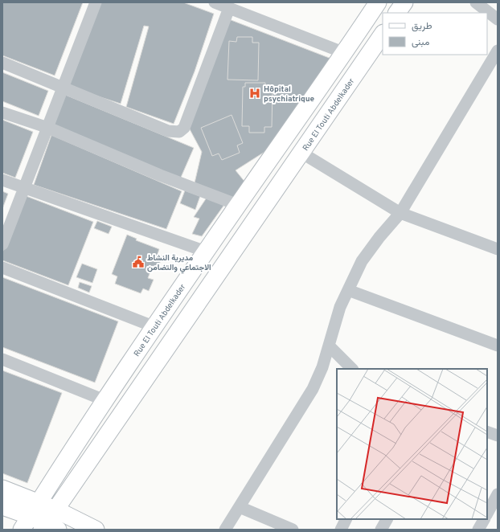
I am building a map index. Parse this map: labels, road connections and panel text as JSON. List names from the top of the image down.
{
  "streets": {
    "street": ["Rue El Touti Abdelkader"]
  },
  "places": {
    "hospital": ["Hôpital psychiatrique"],
    "public building": ["مديرية النشاط الاجتماعي والتضامن"]
  },
  "legend": ["طريق", "مبنى"]
}
